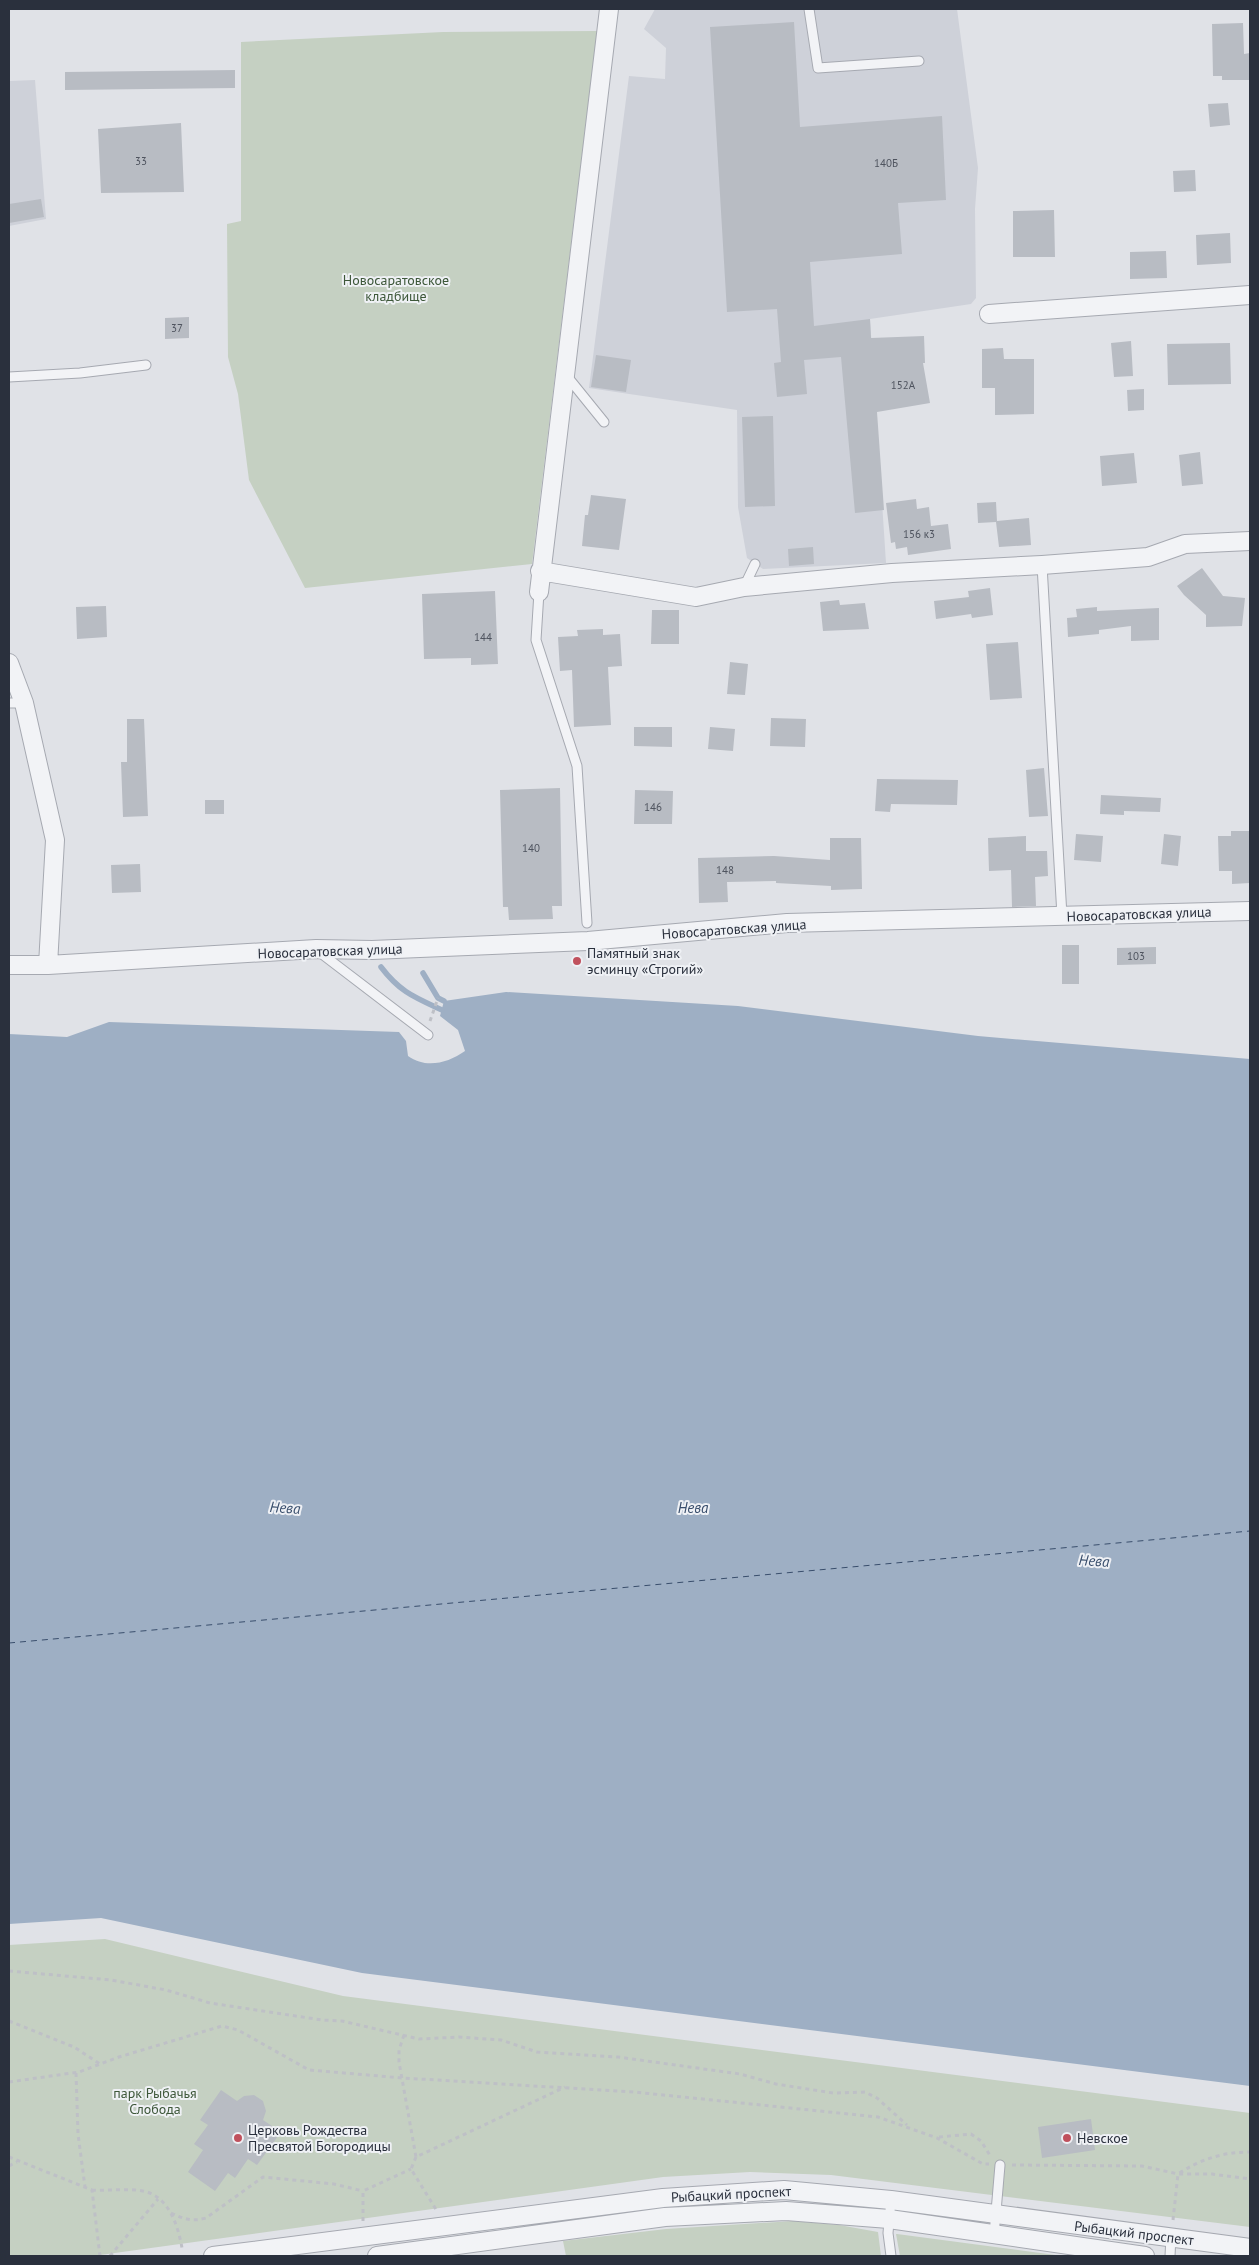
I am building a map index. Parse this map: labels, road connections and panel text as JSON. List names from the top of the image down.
{
  "streets": {
    "street": ["Новосаратовская улица", "Рыбацкий проспект"]
  },
  "water": ["Нева"],
  "parks": ["Новосаратовское кладбище", "парк Рыбачья Слобода"],
  "places": ["Памятный знак эсминцу «Строгий»", "Церковь Рождества Пресвятой Богородицы", "Невское"],
  "house_numbers": [
    "33",
    "140Б",
    "37",
    "152А",
    "156 к3",
    "144",
    "146",
    "140",
    "148",
    "103"
  ]
}
